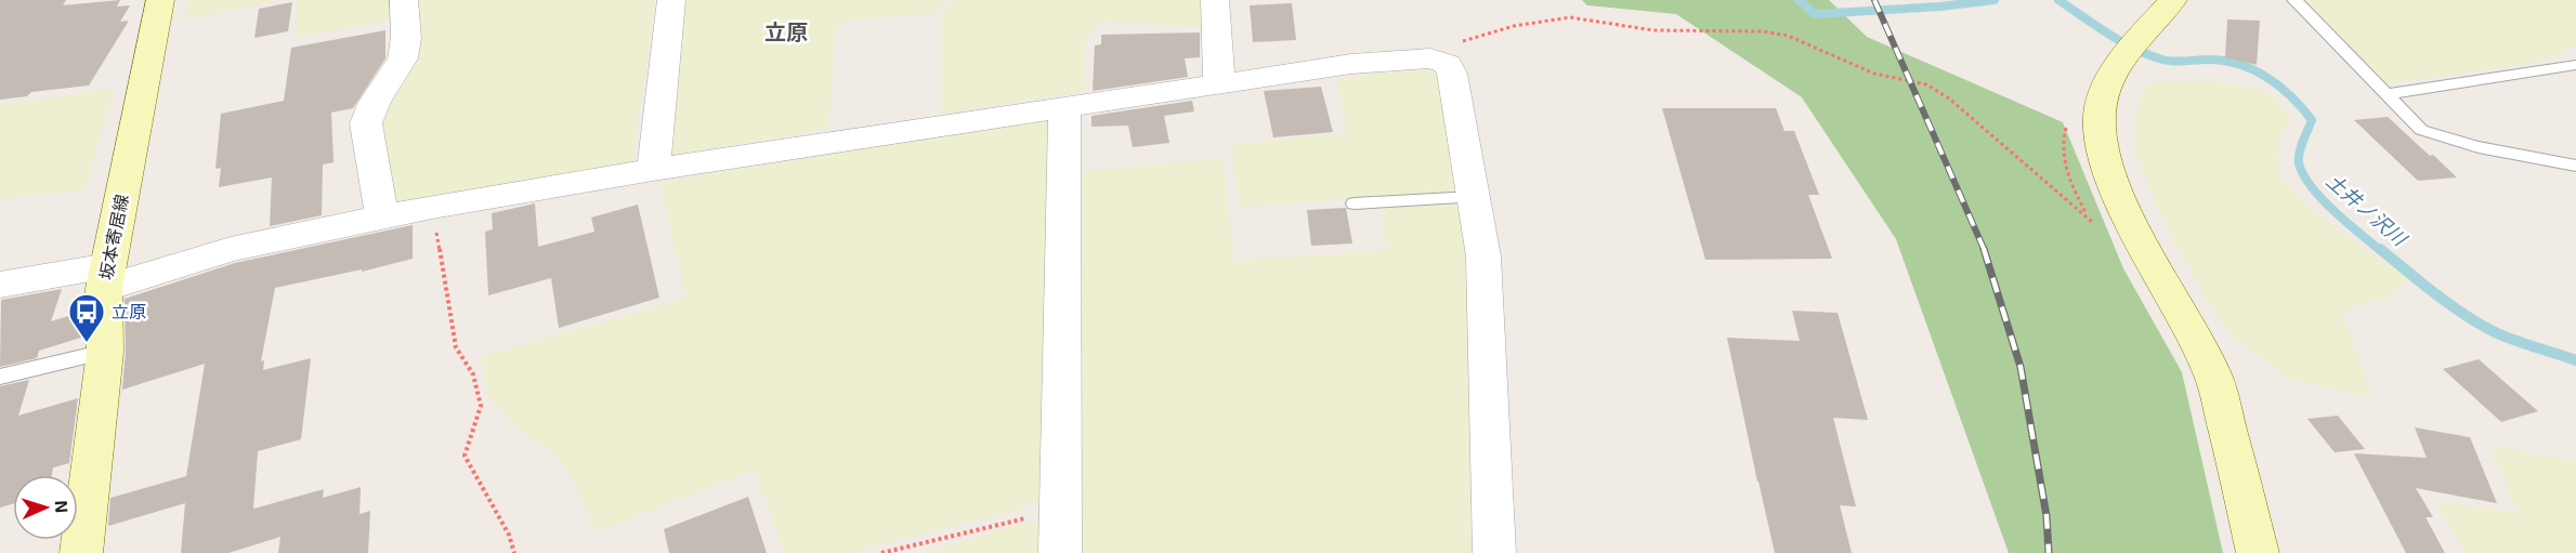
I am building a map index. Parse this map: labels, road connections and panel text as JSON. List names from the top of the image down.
{
  "streets": {
    "main road": ["坂本寄居線"]
  },
  "districts": ["立原"],
  "water": ["土井ノ沢川"],
  "places": {
    "bus stop": ["立原"]
  },
  "north": "right"
}
